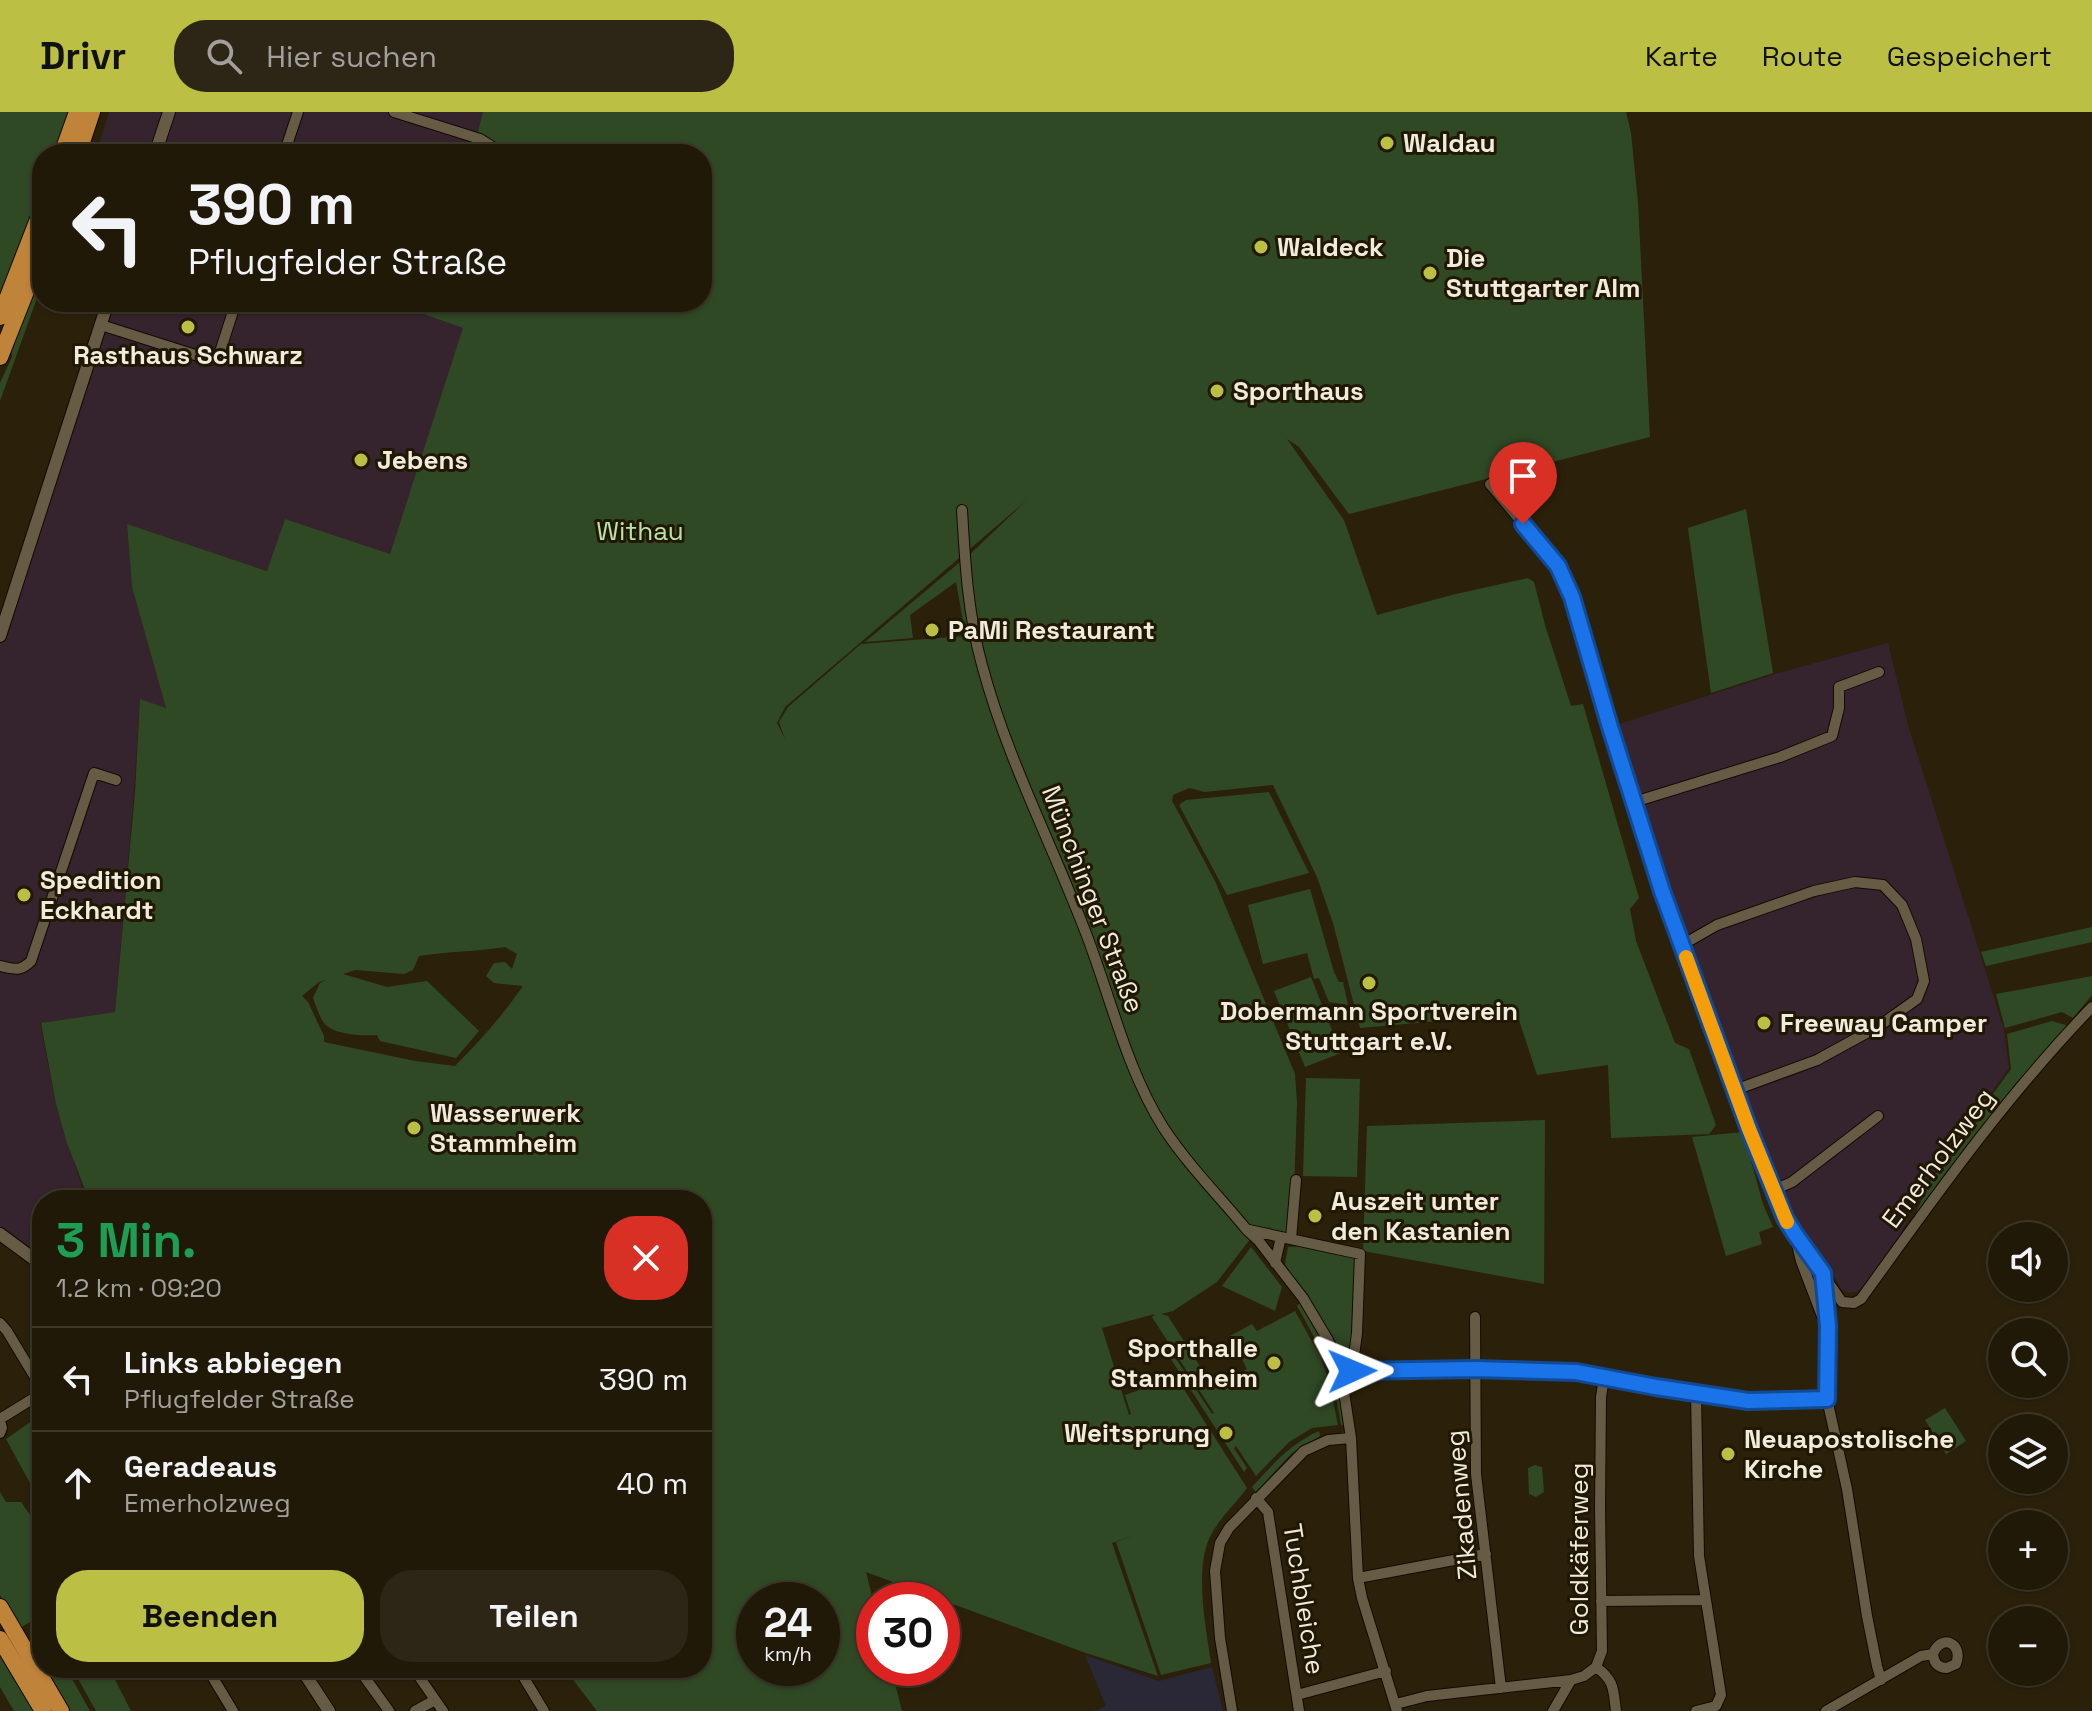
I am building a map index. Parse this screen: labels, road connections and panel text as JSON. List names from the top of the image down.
{
  "streets": {
    "street": [
      "Münchinger Straße",
      "Emerholzweg",
      "Zikadenweg",
      "Goldkäferweg",
      "Tuchbleiche"
    ]
  },
  "parks": ["Withau"],
  "places": [
    "Waldau",
    "Waldeck",
    "Die Stuttgarter Alm",
    "Rasthaus Schwarz",
    "Sporthaus",
    "Jebens",
    "PaMi Restaurant",
    "Spedition Eckhardt",
    "Dobermann Sportverein Stuttgart e.V.",
    "Freeway Camper",
    "Wasserwerk Stammheim",
    "Auszeit unter den Kastanien",
    "Sporthalle Stammheim",
    "Weitsprung",
    "Neuapostolische Kirche"
  ],
  "page": {
    "header": "Drivr",
    "search": "Hier suchen",
    "nav": ["Karte", "Route", "Gespeichert"],
    "turn": ["390 m", "Pflugfelder Straße"],
    "heading": ["3 Min.", "1.2 km · 09:20"],
    "map_buttons": ["+", "−"],
    "list": [
      {
        "name": "Links abbiegen",
        "note": "Pflugfelder Straße",
        "value": "390 m"
      },
      {
        "name": "Geradeaus",
        "note": "Emerholzweg",
        "value": "40 m"
      }
    ],
    "buttons": ["Beenden", "Teilen"],
    "speed": "24 km/h",
    "limit": "30"
  }
}
